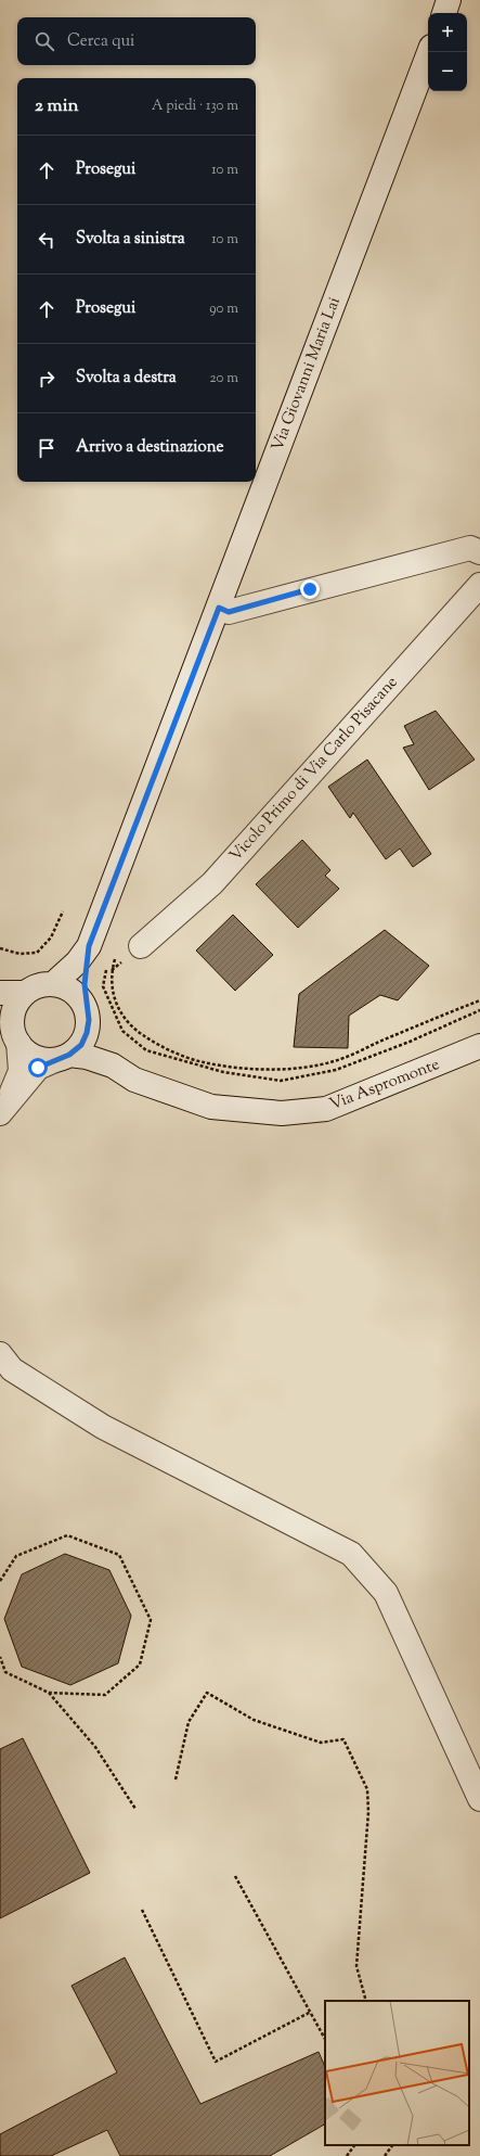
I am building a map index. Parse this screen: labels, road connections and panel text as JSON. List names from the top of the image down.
{
  "streets": {
    "street": ["Via Giovanni Maria Lai", "Vicolo Primo di Via Carlo Pisacane", "Via Aspromonte"]
  },
  "crossings": [
    ["Via Giovanni Maria Lai", "Via Aspromonte"]
  ],
  "page": {
    "map_buttons": ["+", "−"],
    "search": "Cerca qui",
    "heading": ["2 min", "A piedi · 130 m"],
    "list": [
      ["Prosegui", "10 m"],
      ["Svolta a sinistra", "10 m"],
      ["Prosegui", "90 m"],
      ["Svolta a destra", "20 m"],
      "Arrivo a destinazione"
    ]
  }
}
